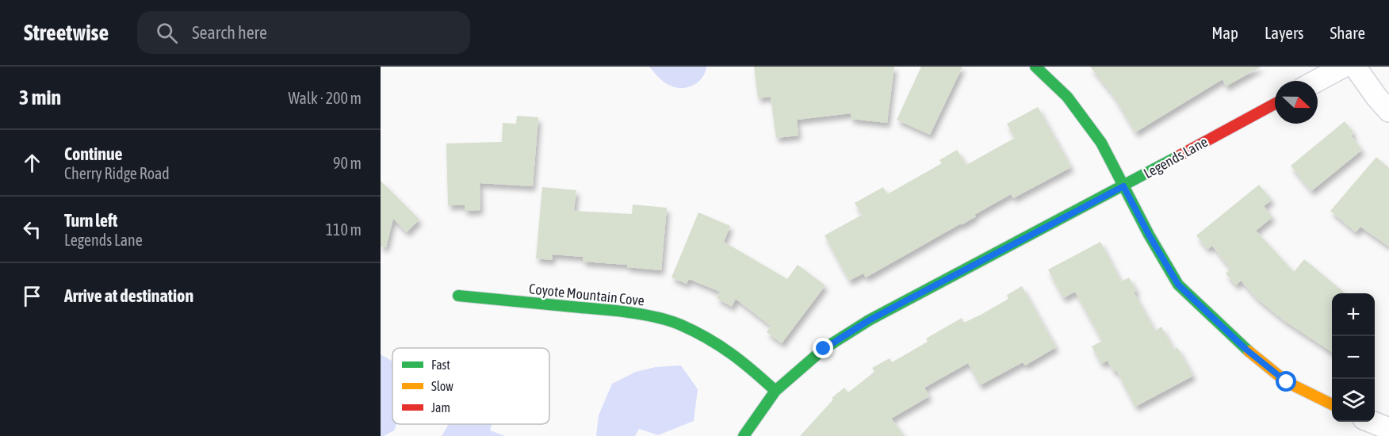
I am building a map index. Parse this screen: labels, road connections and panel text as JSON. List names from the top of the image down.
{
  "streets": {
    "street": ["Legends Lane", "Coyote Mountain Cove"]
  },
  "crossings": [
    ["Legends Lane", "Coyote Mountain Cove"]
  ],
  "legend": ["Fast", "Slow", "Jam"],
  "north": "right",
  "page": {
    "header": "Streetwise",
    "search": "Search here",
    "nav": ["Map", "Layers", "Share"],
    "heading": ["3 min", "Walk · 200 m"],
    "list": [
      ["Continue", "Cherry Ridge Road", "90 m"],
      ["Turn left", "Legends Lane", "110 m"],
      "Arrive at destination"
    ],
    "map_buttons": ["+", "−"]
  }
}
